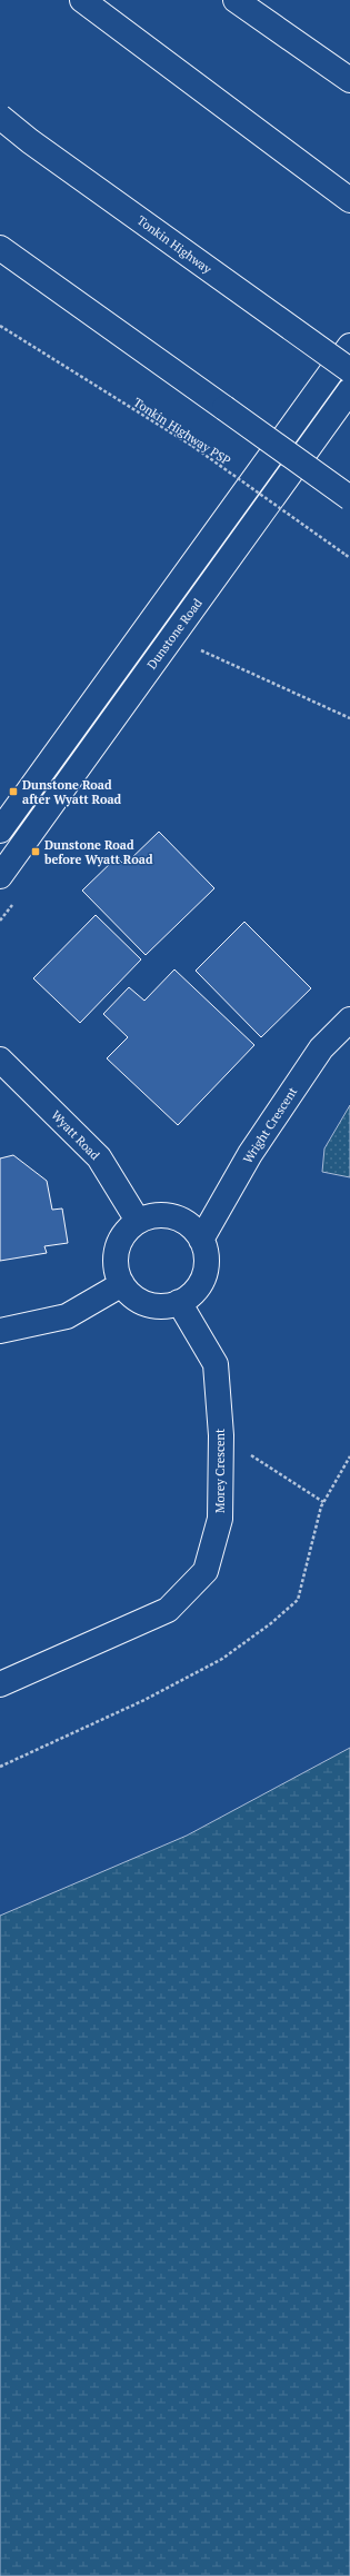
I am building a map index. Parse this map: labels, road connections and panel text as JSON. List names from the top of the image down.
{
  "streets": {
    "main road": [
      "Tonkin Highway",
      "Dunstone Road",
      "Wright Crescent",
      "Wyatt Road",
      "Morey Crescent"
    ],
    "path": ["Tonkin Highway PSP"]
  },
  "crossings": [
    ["Wright Crescent", "Wyatt Road"],
    ["Wright Crescent", "Morey Crescent"],
    ["Wyatt Road", "Morey Crescent"]
  ],
  "places": {
    "transit": ["Dunstone Road after Wyatt Road", "Dunstone Road before Wyatt Road"]
  }
}
